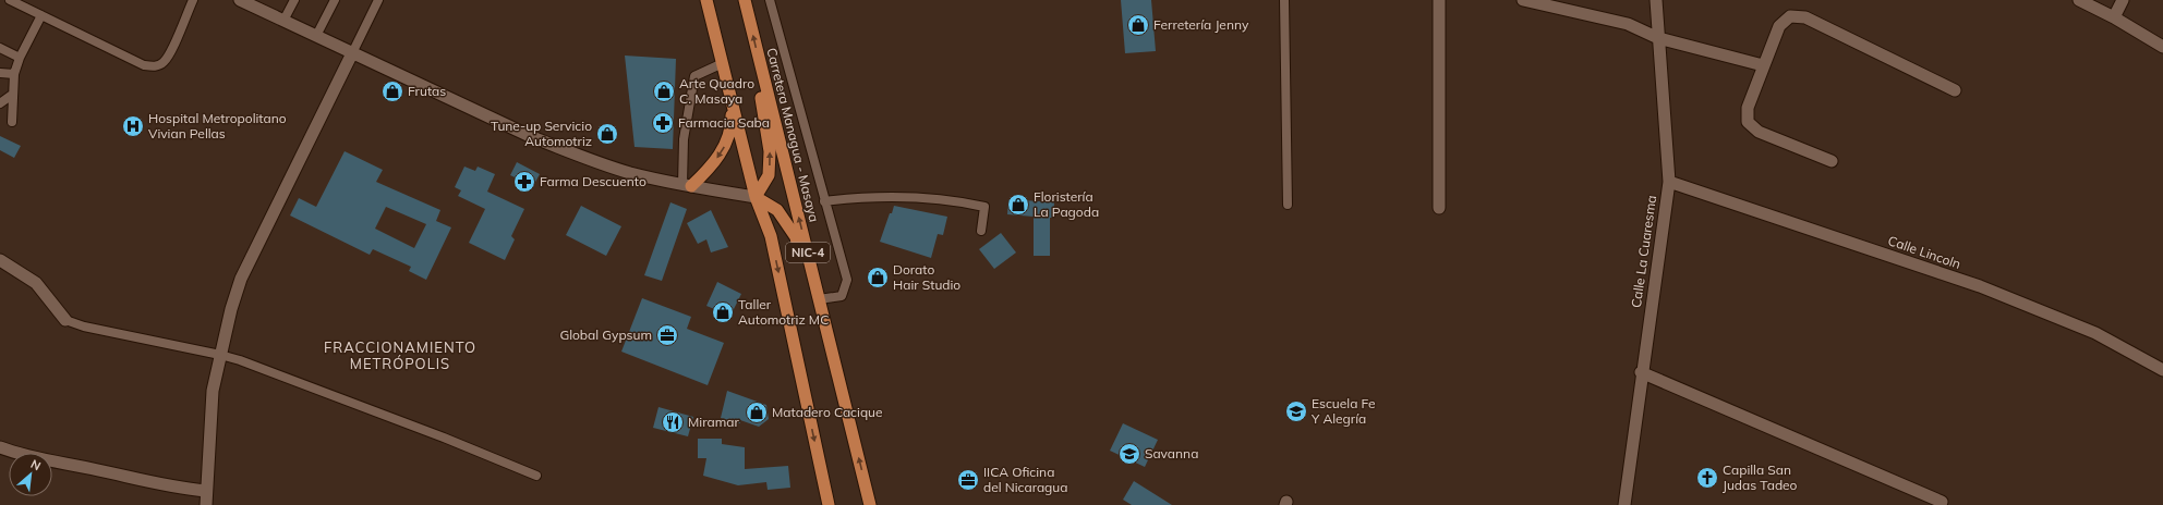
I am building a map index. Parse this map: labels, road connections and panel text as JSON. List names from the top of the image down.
{
  "streets": {
    "highway": ["Carretera Managua - Masaya", "NIC-4"],
    "street": ["Calle La Cuaresma", "Calle Lincoln"]
  },
  "crossings": [
    ["Calle La Cuaresma", "Calle Lincoln"]
  ],
  "districts": ["FRACCIONAMIENTO METRÓPOLIS"],
  "places": {
    "shop": [
      "Ferretería Jenny",
      "Frutas",
      "Arte Quadro C. Masaya",
      "Tune-up Servicio Automotriz",
      "Floristería La Pagoda",
      "Dorato Hair Studio",
      "Taller Automotriz MC",
      "Matadero Cacique"
    ],
    "pharmacy": ["Farmacia Saba", "Farma Descuento"],
    "hospital": ["Hospital Metropolitano Vivian Pellas"],
    "office": ["Global Gypsum", "IICA Oficina del Nicaragua"],
    "school or university": ["Escuela Fe Y Alegría", "Savanna"],
    "restaurant": ["Miramar"],
    "church": ["Capilla San Judas Tadeo"]
  },
  "north": "top right"
}
